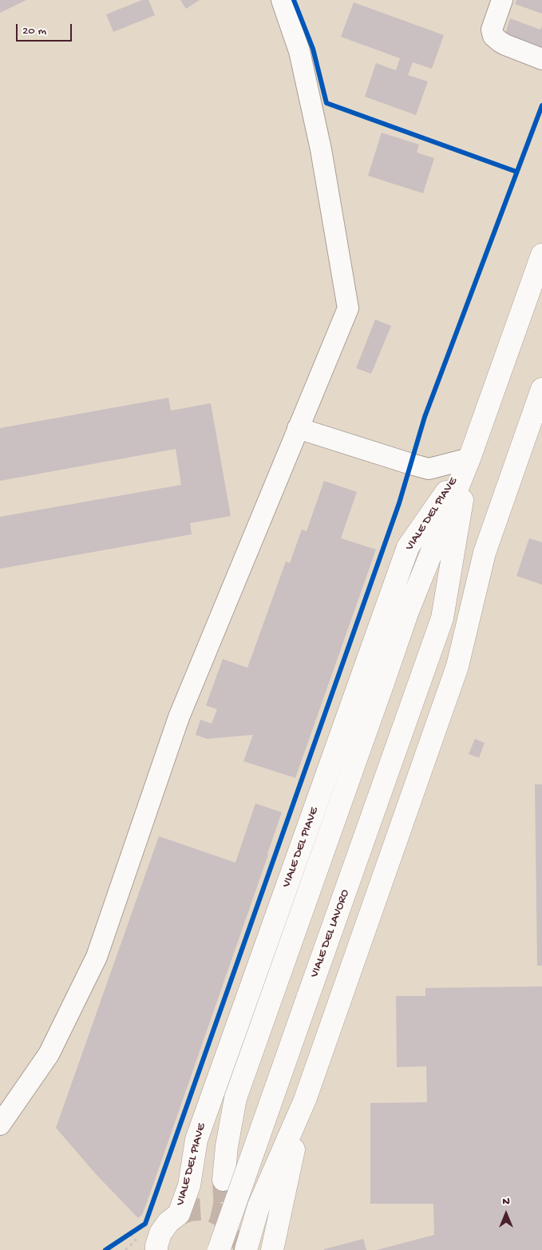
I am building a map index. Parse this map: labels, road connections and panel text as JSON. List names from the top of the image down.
{
  "streets": {
    "main road": ["VIALE DEL PIAVE", "VIALE DEL LAVORO"]
  },
  "crossings": [
    ["VIALE DEL PIAVE", "VIALE DEL LAVORO"]
  ],
  "scale_bar": "20 m",
  "north": "top"
}
